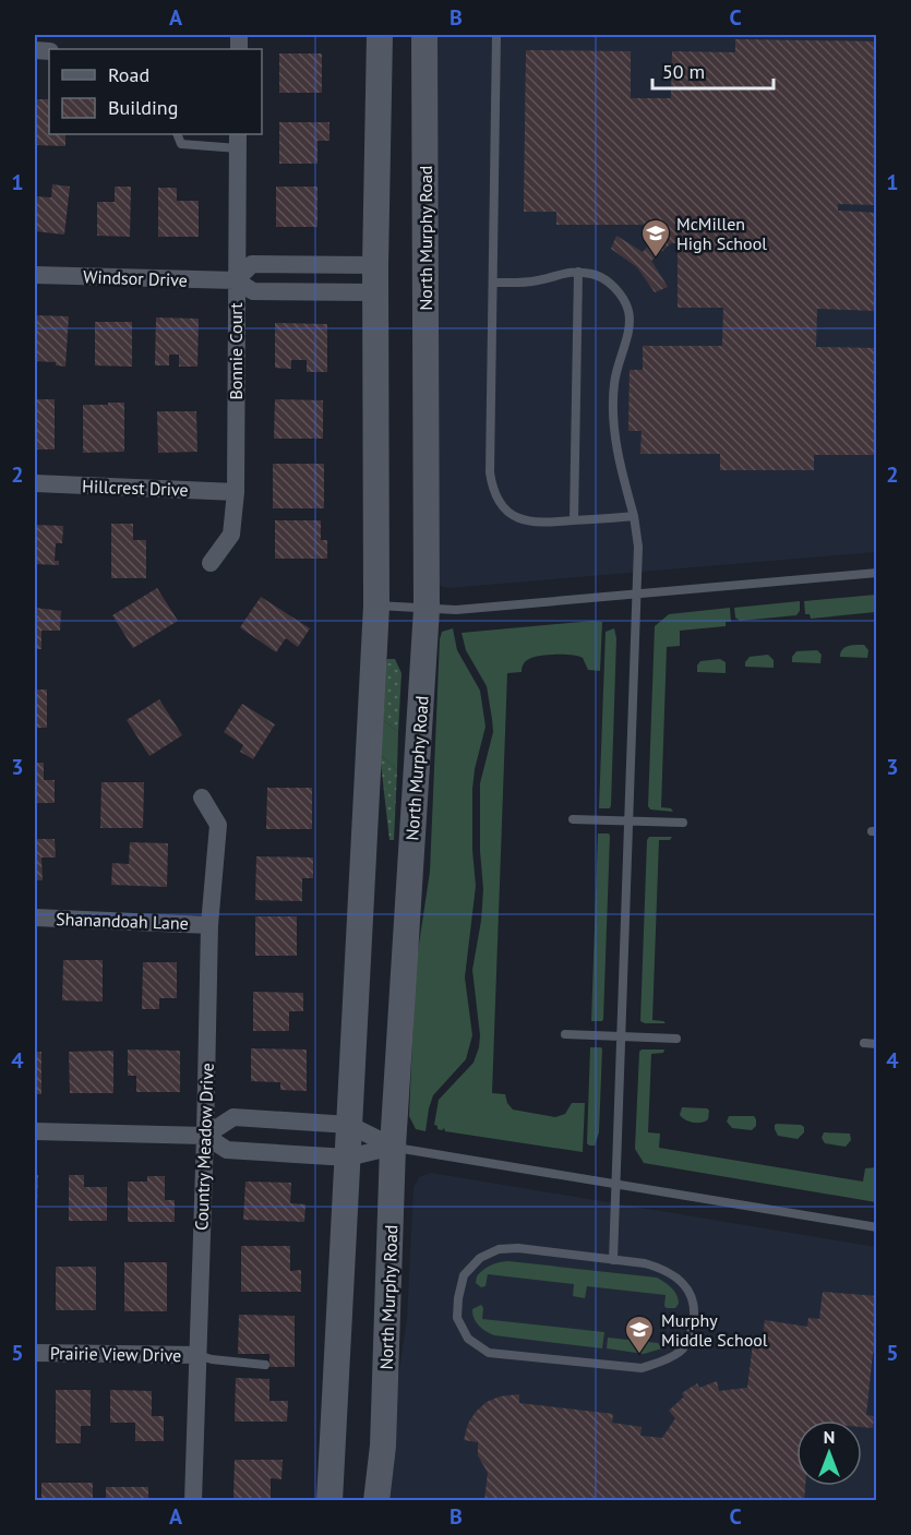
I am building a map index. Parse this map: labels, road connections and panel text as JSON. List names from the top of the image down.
{
  "streets": {
    "main road": ["North Murphy Road"],
    "street": [
      "Windsor Drive",
      "Bonnie Court",
      "Hillcrest Drive",
      "Shanandoah Lane",
      "Country Meadow Drive",
      "Prairie View Drive"
    ]
  },
  "crossings": [
    ["Windsor Drive", "Bonnie Court"],
    ["Bonnie Court", "Hillcrest Drive"],
    ["Shanandoah Lane", "Country Meadow Drive"],
    ["Country Meadow Drive", "Prairie View Drive"]
  ],
  "places": {
    "school or university": ["McMillen High School", "Murphy Middle School"]
  },
  "legend": ["Road", "Building"],
  "scale_bar": "50 m",
  "north": "top",
  "grid": {
    "columns": ["A", "B", "C"],
    "rows": [
      "1",
      "2",
      "3",
      "4",
      "5"
    ]
  }
}
